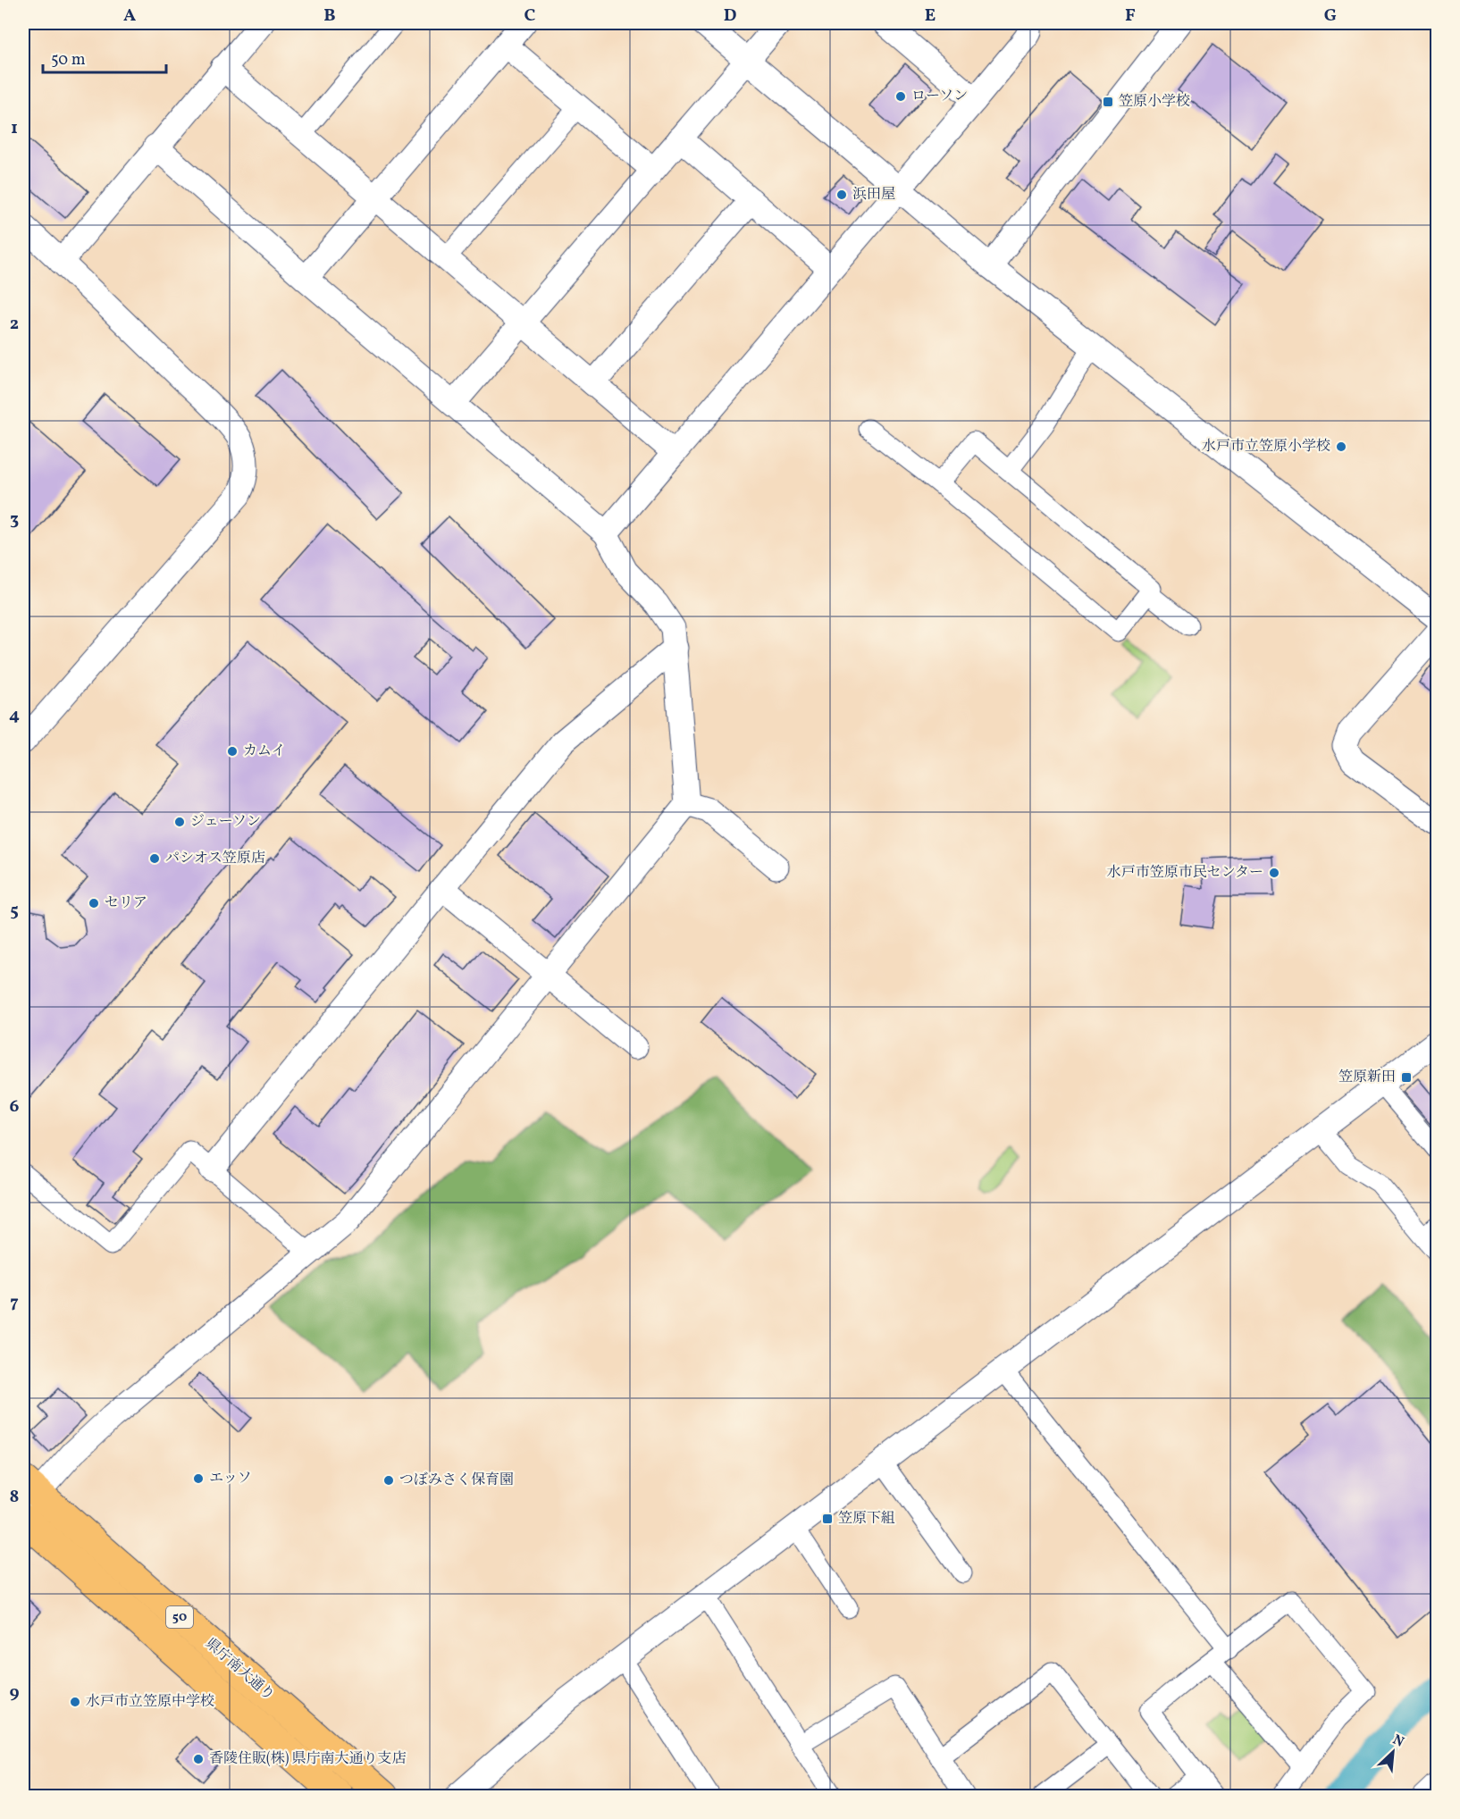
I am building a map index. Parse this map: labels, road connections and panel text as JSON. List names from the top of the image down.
{
  "streets": {
    "main road": ["50", "県庁南大通り"]
  },
  "places": {
    "other": [
      "ローソン",
      "浜田屋",
      "水戸市立笠原小学校",
      "カムイ",
      "ジェーソン",
      "パシオス笠原店",
      "水戸市笠原市民センター",
      "セリア",
      "エッソ",
      "つぼみさく保育園",
      "水戸市立笠原中学校",
      "香陵住販(株) 県庁南大通り支店"
    ],
    "transit": ["笠原小学校", "笠原新田", "笠原下組"]
  },
  "scale_bar": "50 m",
  "north": "top right",
  "grid": {
    "columns": [
      "A",
      "B",
      "C",
      "D",
      "E",
      "F",
      "G"
    ],
    "rows": [
      "1",
      "2",
      "3",
      "4",
      "5",
      "6",
      "7",
      "8",
      "9"
    ]
  }
}
